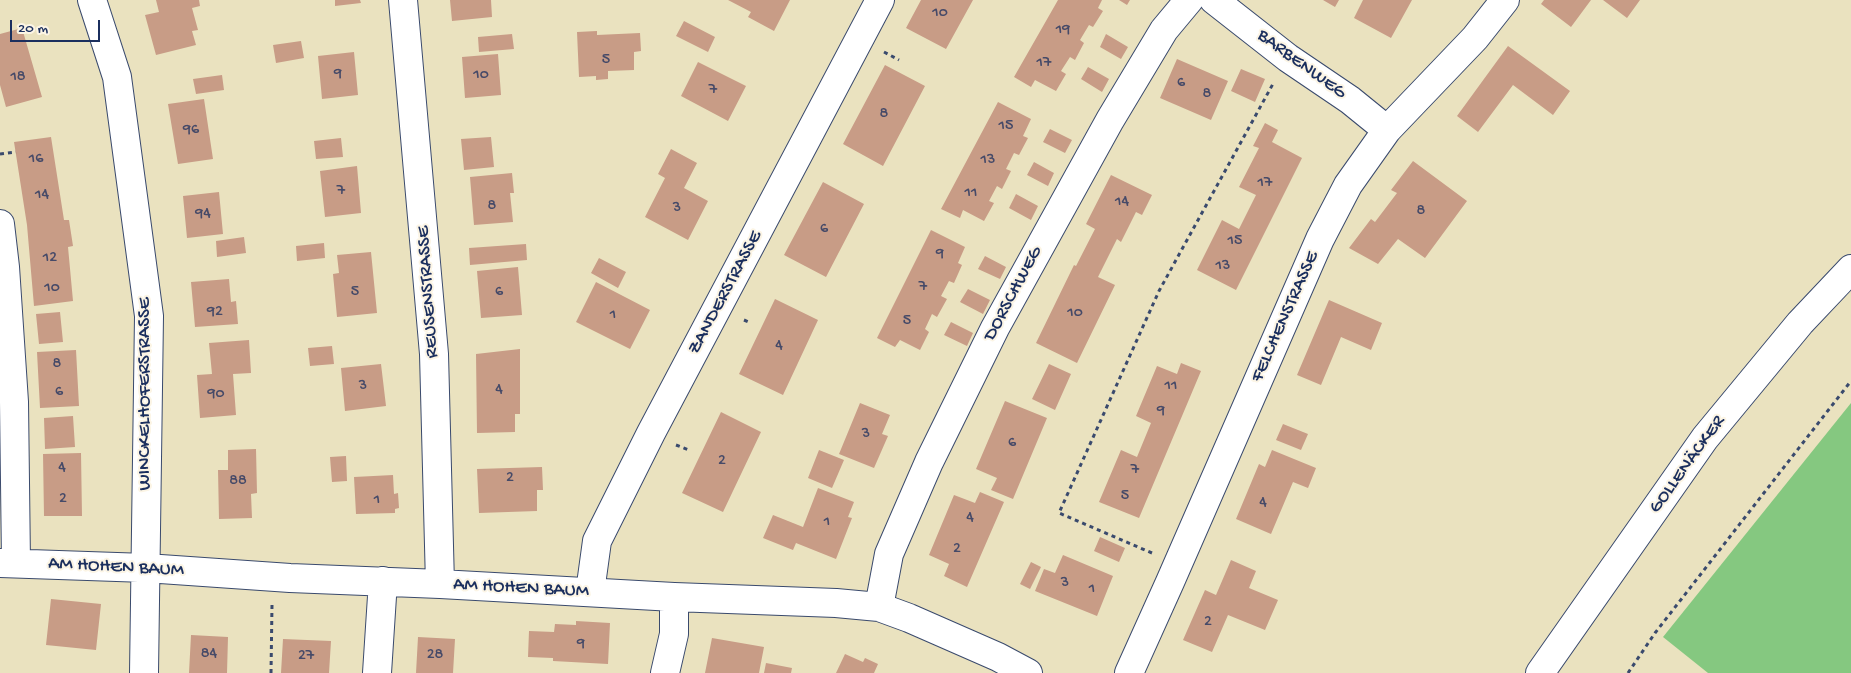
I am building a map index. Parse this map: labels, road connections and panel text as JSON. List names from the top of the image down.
{
  "streets": {
    "street": [
      "BARBENWEG",
      "REUSENSTRASSE",
      "ZANDERSTRASSE",
      "DORSCHWEG",
      "FELCHENSTRASSE",
      "WINCKELHOFERSTRASSE",
      "GOLLENÄCKER",
      "AM HOHEN BAUM"
    ]
  },
  "crossings": [
    ["BARBENWEG", "FELCHENSTRASSE"],
    ["REUSENSTRASSE", "AM HOHEN BAUM"],
    ["ZANDERSTRASSE", "AM HOHEN BAUM"],
    ["DORSCHWEG", "AM HOHEN BAUM"],
    ["WINCKELHOFERSTRASSE", "AM HOHEN BAUM"]
  ],
  "house_numbers": [
    "10",
    "19",
    "5",
    "17",
    "9",
    "10",
    "18",
    "6",
    "7",
    "8",
    "8",
    "15",
    "96",
    "16",
    "13",
    "17",
    "7",
    "11",
    "14",
    "14",
    "8",
    "3",
    "8",
    "94",
    "6",
    "15",
    "9",
    "12",
    "13",
    "7",
    "10",
    "5",
    "6",
    "92",
    "10",
    "1",
    "5",
    "4",
    "8",
    "3",
    "11",
    "4",
    "6",
    "90",
    "9",
    "3",
    "6",
    "2",
    "4",
    "7",
    "2",
    "88",
    "5",
    "2",
    "1",
    "4",
    "4",
    "1",
    "2",
    "3",
    "1",
    "2",
    "9",
    "84",
    "28",
    "27"
  ],
  "scale_bar": "20 m"
}
